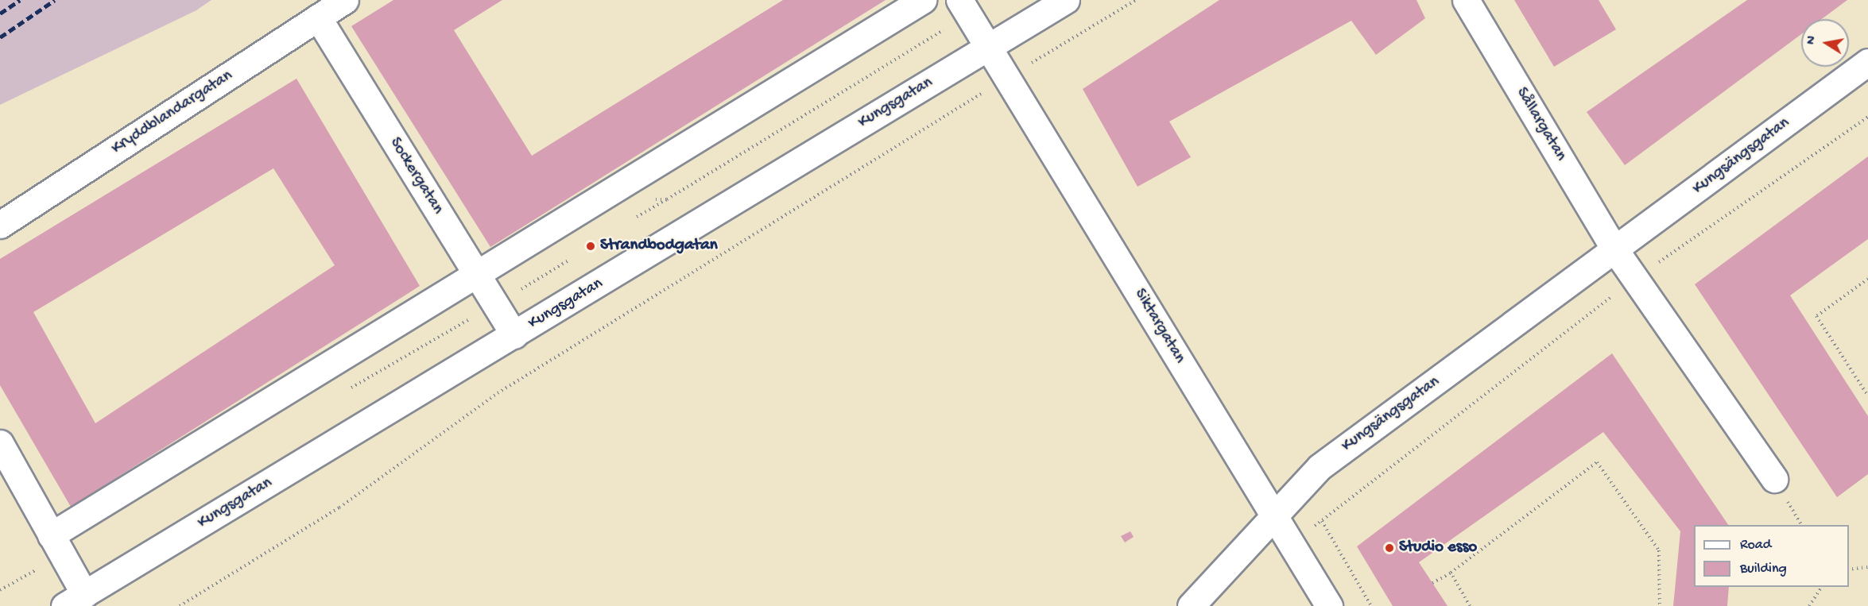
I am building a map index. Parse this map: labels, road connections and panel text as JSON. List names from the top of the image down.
{
  "streets": {
    "street": [
      "Kungsgatan",
      "Kryddblandargatan",
      "Sållargatan",
      "Kungsängsgatan",
      "Sockergatan",
      "Siktargatan"
    ]
  },
  "crossings": [
    ["Kungsgatan", "Sockergatan"],
    ["Kungsgatan", "Siktargatan"],
    ["Kryddblandargatan", "Sockergatan"],
    ["Sållargatan", "Kungsängsgatan"],
    ["Kungsängsgatan", "Siktargatan"]
  ],
  "places": ["Strandbodgatan", "Studio esso"],
  "legend": ["Road", "Building"],
  "north": "left"
}
